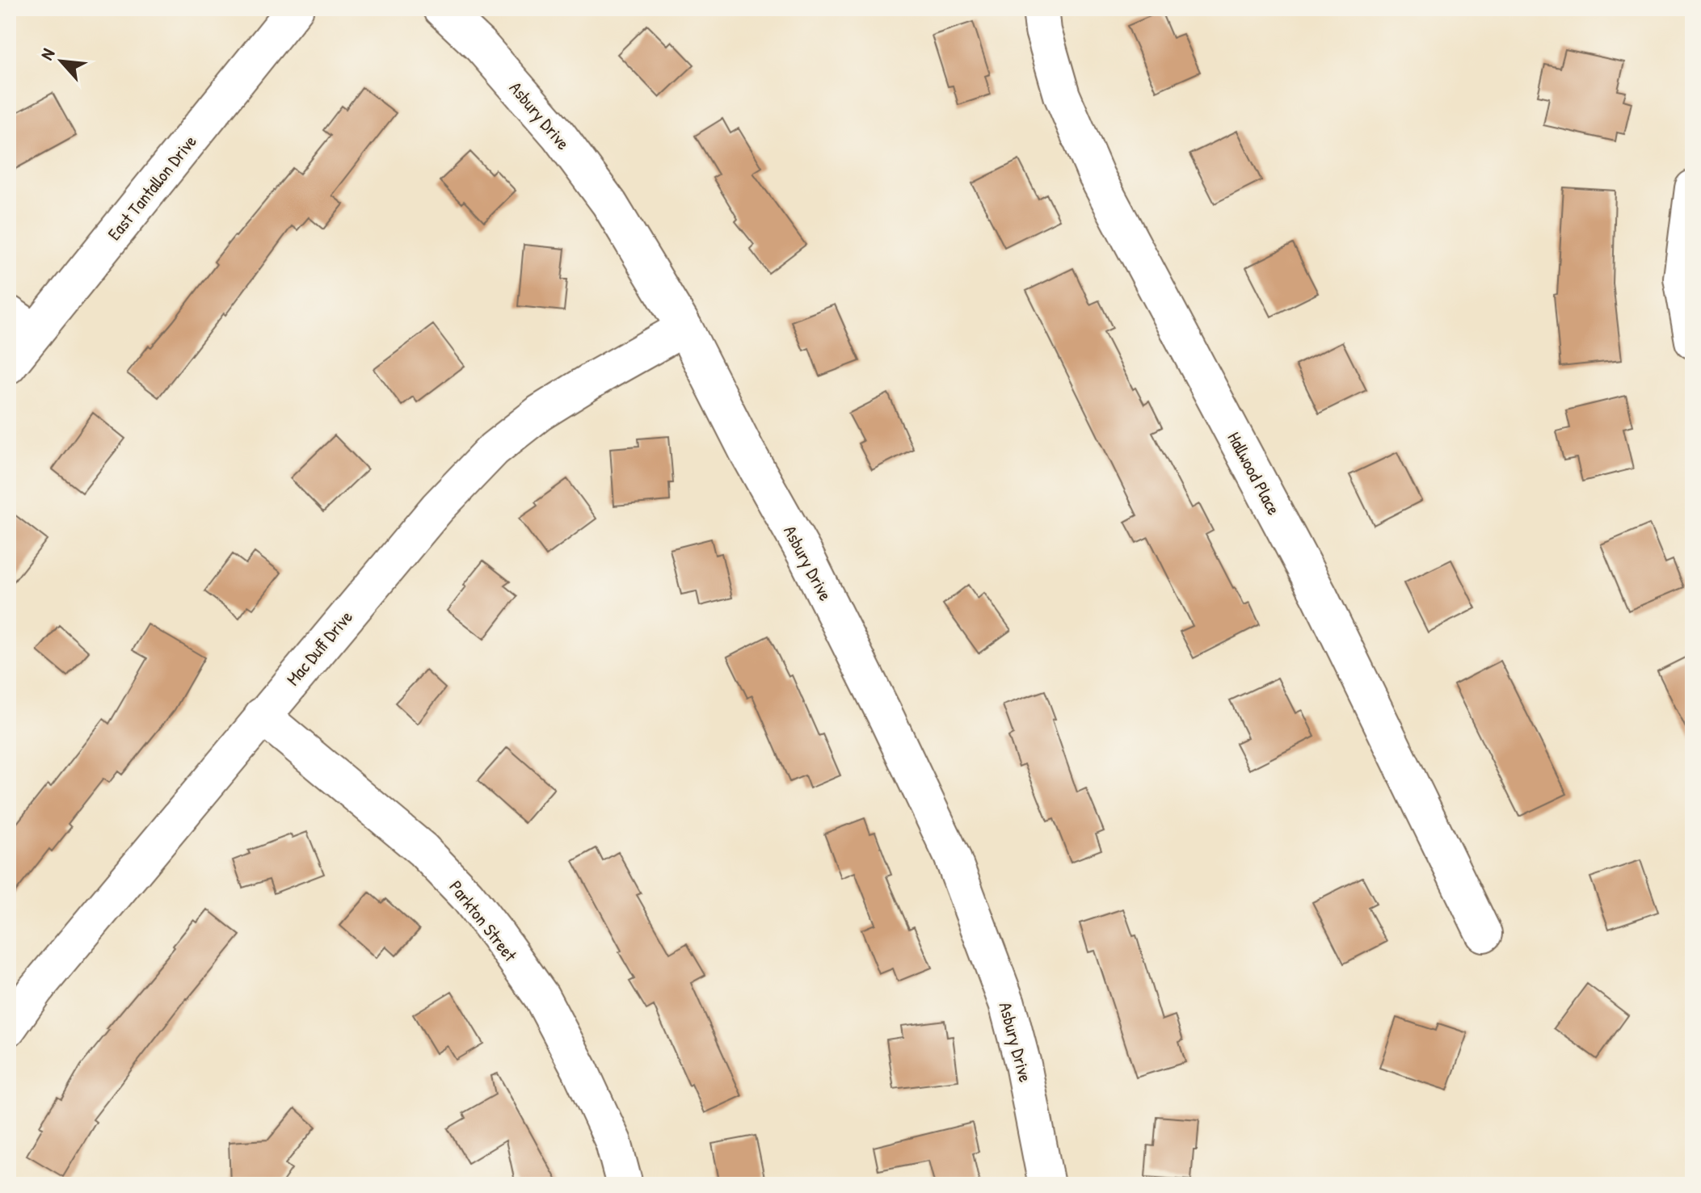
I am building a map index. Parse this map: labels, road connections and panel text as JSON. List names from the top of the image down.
{
  "streets": {
    "street": [
      "Asbury Drive",
      "East Tantallon Drive",
      "Hallwood Place",
      "Mac Duff Drive",
      "Parkton Street"
    ]
  },
  "crossings": [
    ["Asbury Drive", "Mac Duff Drive"],
    ["Mac Duff Drive", "Parkton Street"]
  ],
  "north": "top left"
}
